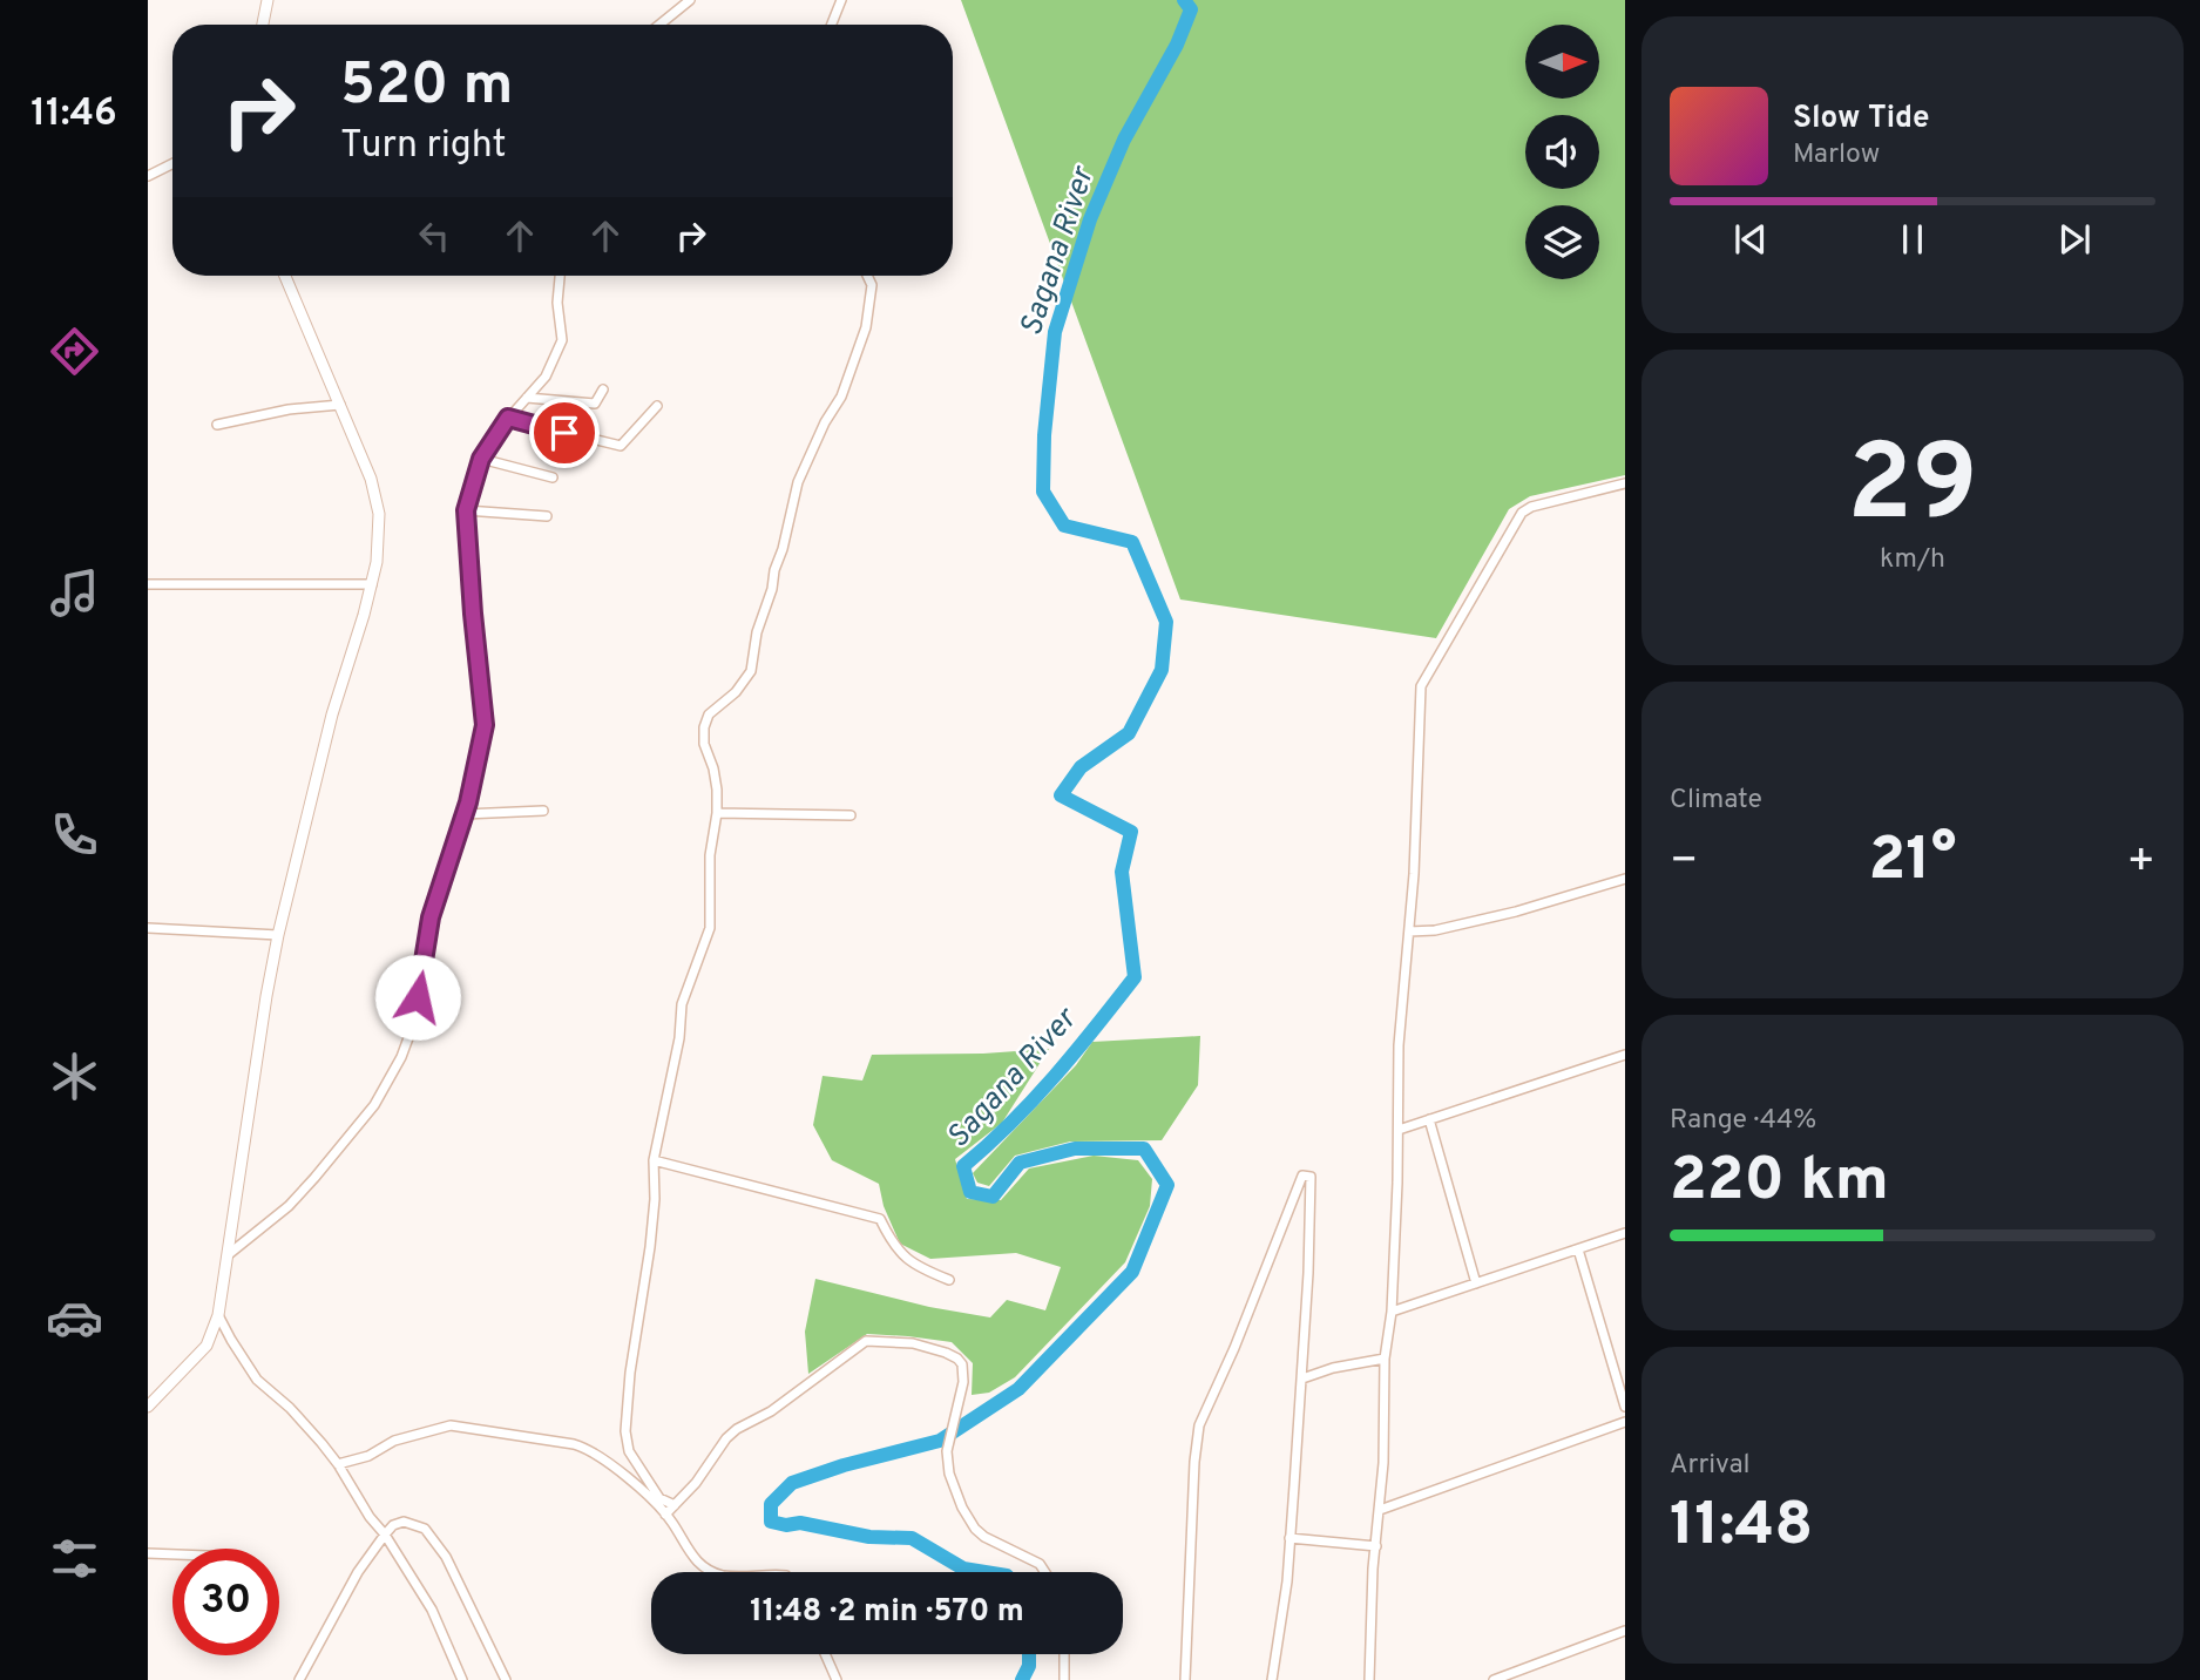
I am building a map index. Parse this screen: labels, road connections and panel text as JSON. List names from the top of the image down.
{
  "water": ["Sagana River"],
  "north": "right",
  "page": {
    "tabs": "11:46",
    "turn": ["520 m", "Turn right"],
    "song": ["Slow Tide", "Marlow"],
    "tile": [
      ["29", "km/h"],
      "Climate",
      ["Range · 44%", "220 km"],
      ["Arrival", "11:48"]
    ],
    "heat": ["−", "21°", "+"],
    "limit": "30",
    "trip": "11:48 · 2 min · 570 m"
  }
}
